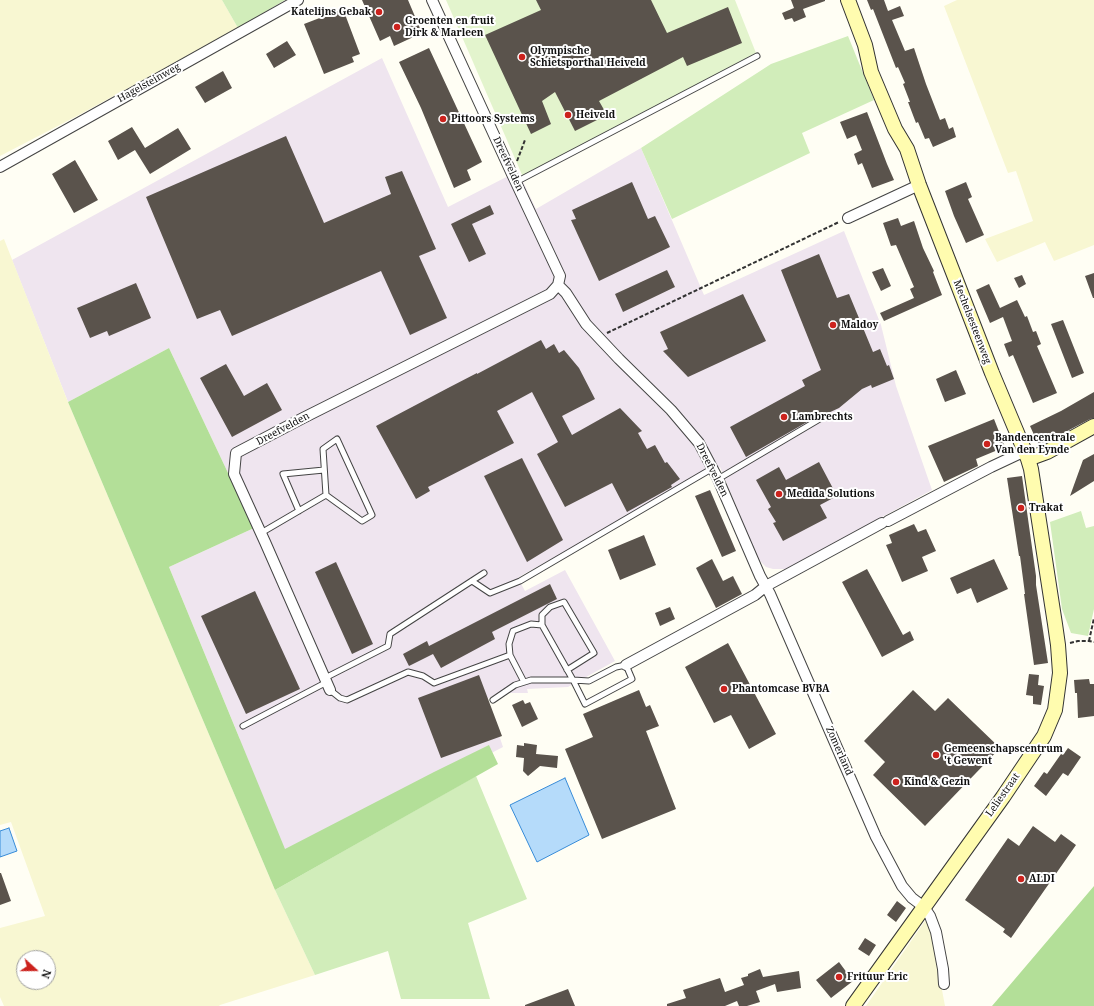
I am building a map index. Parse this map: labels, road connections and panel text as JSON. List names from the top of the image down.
{
  "streets": {
    "street": [
      "Hagelsteinweg",
      "Dreefvelden",
      "Mechelsesteenweg",
      "Zomerland",
      "Leliestraat"
    ]
  },
  "crossings": [
    ["Dreefvelden", "Zomerland"],
    ["Mechelsesteenweg", "Leliestraat"],
    ["Zomerland", "Leliestraat"]
  ],
  "places": [
    "Katelijns Gebak",
    "Groenten en fruit Dirk & Marleen",
    "Olympische Schietsporthal Heiveld",
    "Heiveld",
    "Pittoors Systems",
    "Maldoy",
    "Lambrechts",
    "Bandencentrale Van den Eynde",
    "Medida Solutions",
    "Trakat",
    "Phantomcase BVBA",
    "Gemeenschapscentrum 't Gewent",
    "Kind & Gezin",
    "ALDI",
    "Frituur Eric"
  ],
  "north": "right"
}
